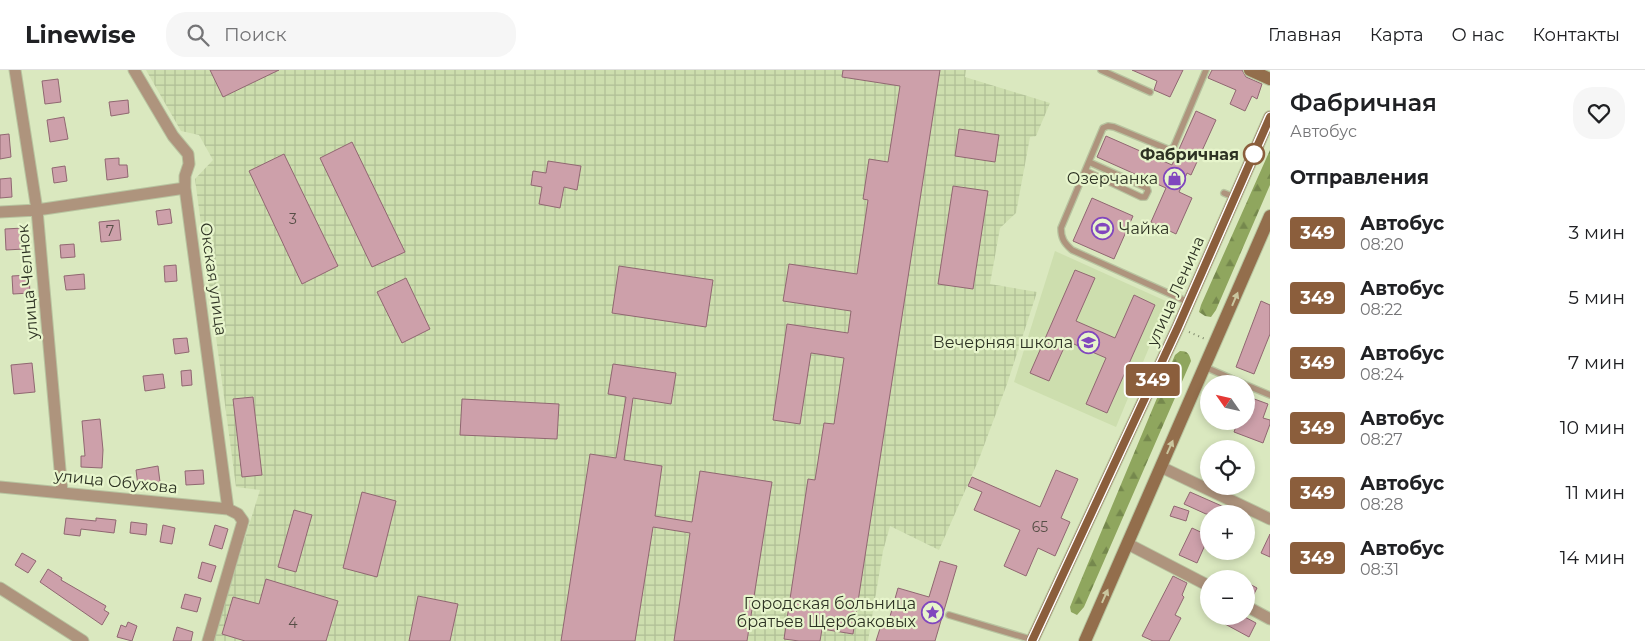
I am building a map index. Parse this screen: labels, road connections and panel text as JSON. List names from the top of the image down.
{
  "streets": {
    "main road": ["улица Ленина"],
    "street": ["Окская улица", "улица Челнок", "улица Обухова"]
  },
  "crossings": [
    ["Окская улица", "улица Обухова"],
    ["улица Челнок", "улица Обухова"]
  ],
  "places": {
    "other": ["Фабричная"],
    "shop": ["Озерчанка"],
    "sports": ["Чайка"],
    "school or university": ["Вечерняя школа"],
    "place": ["Городская больница братьев Щербаковых"]
  },
  "lines": ["bus line 349"],
  "house_numbers": [
    "3",
    "7",
    "65",
    "4"
  ],
  "north": "top left",
  "page": {
    "header": "Linewise",
    "search": "Поиск",
    "nav": [
      "Главная",
      "Карта",
      "О нас",
      "Контакты"
    ],
    "on_map": "349",
    "heading": [
      ["Фабричная", "Автобус"],
      "Отправления"
    ],
    "list": [
      {
        "mark": "349",
        "name": "Автобус",
        "note": "08:20",
        "value": "3 мин"
      },
      {
        "mark": "349",
        "name": "Автобус",
        "note": "08:22",
        "value": "5 мин"
      },
      {
        "mark": "349",
        "name": "Автобус",
        "note": "08:24",
        "value": "7 мин"
      },
      {
        "mark": "349",
        "name": "Автобус",
        "note": "08:27",
        "value": "10 мин"
      },
      {
        "mark": "349",
        "name": "Автобус",
        "note": "08:28",
        "value": "11 мин"
      },
      {
        "mark": "349",
        "name": "Автобус",
        "note": "08:31",
        "value": "14 мин"
      }
    ],
    "map_buttons": ["+", "−"]
  }
}
